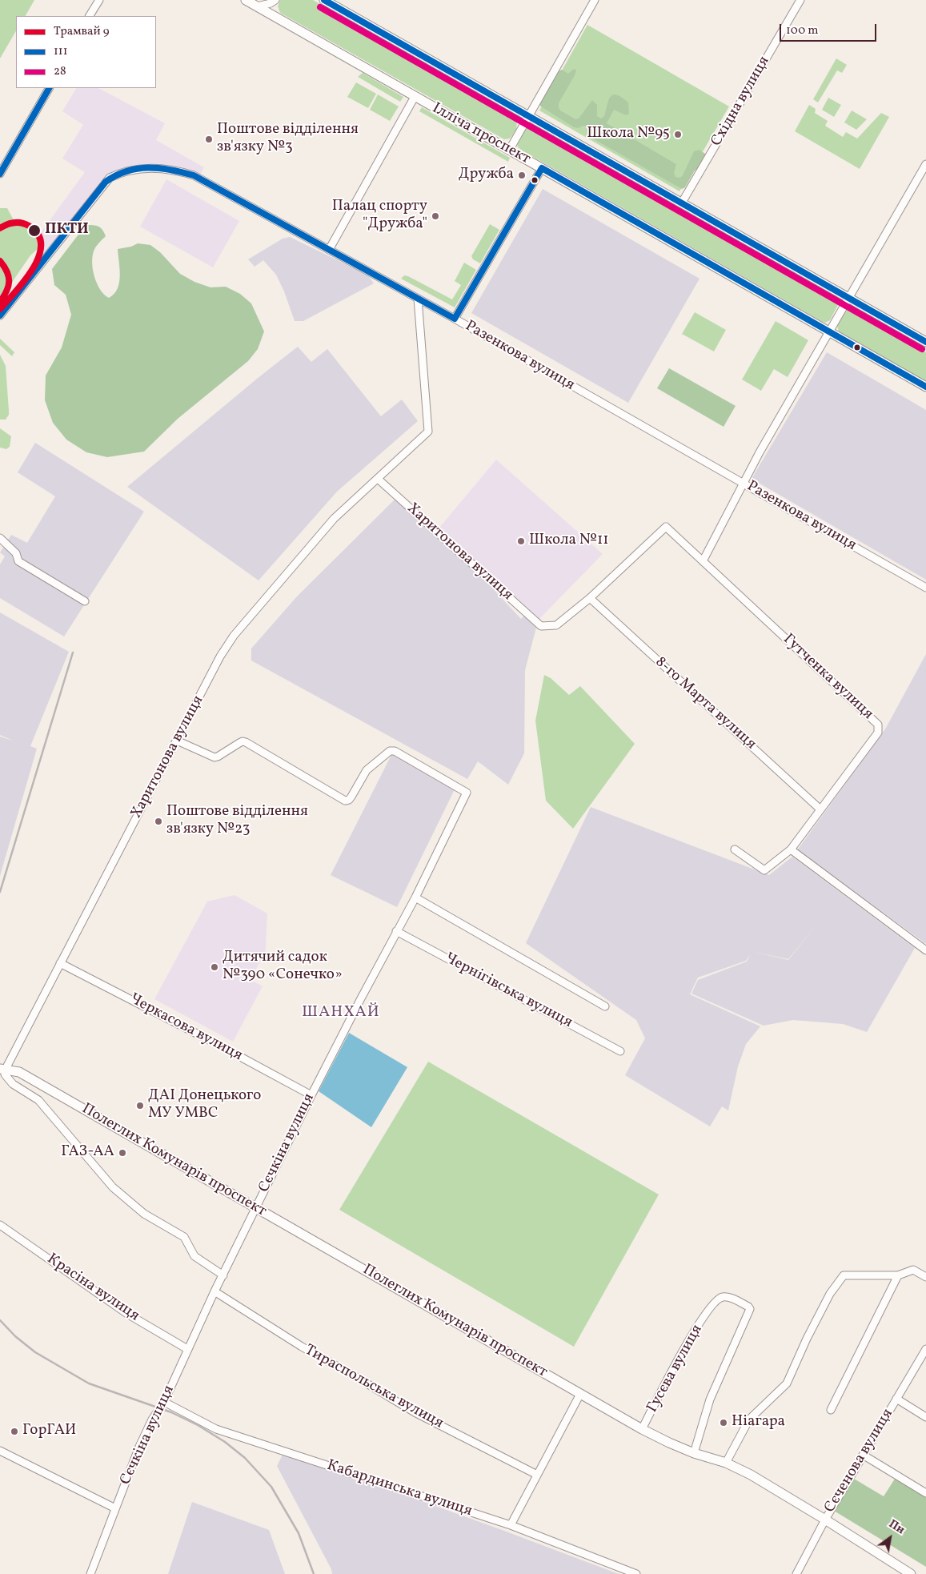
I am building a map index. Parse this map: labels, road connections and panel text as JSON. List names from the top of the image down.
{
  "streets": {
    "main road": ["Ілліча проспект", "Полеглих Комунарів проспект"],
    "street": [
      "Східна вулиця",
      "Разенкова вулиця",
      "Харитонова вулиця",
      "Гутченка вулиця",
      "8-го Марта вулиця",
      "Чернігівська вулиця",
      "Черкасова вулиця",
      "Сєчкіна вулиця",
      "Красіна вулиця",
      "Гусєва вулиця",
      "Тираспольська вулиця",
      "Сєченова вулиця",
      "Кабардинська вулиця"
    ]
  },
  "crossings": [
    ["Разенкова вулиця", "Харитонова вулиця"],
    ["Харитонова вулиця", "Гутченка вулиця"],
    ["Харитонова вулиця", "8-го Марта вулиця"],
    ["Харитонова вулиця", "Черкасова вулиця"],
    ["Харитонова вулиця", "Сєчкіна вулиця"],
    ["Харитонова вулиця", "Полеглих Комунарів проспект"],
    ["Гутченка вулиця", "8-го Марта вулиця"],
    ["Чернігівська вулиця", "Сєчкіна вулиця"],
    ["Черкасова вулиця", "Сєчкіна вулиця"],
    ["Сєчкіна вулиця", "Полеглих Комунарів проспект"],
    ["Сєчкіна вулиця", "Красіна вулиця"],
    ["Сєчкіна вулиця", "Тираспольська вулиця"],
    ["Сєчкіна вулиця", "Кабардинська вулиця"],
    ["Полеглих Комунарів проспект", "Гусєва вулиця"],
    ["Полеглих Комунарів проспект", "Сєченова вулиця"]
  ],
  "districts": ["ШАНХАЙ"],
  "places": [
    "Школа №95",
    "Поштове відділення зв'язку №3",
    "Дружба",
    "Палац спорту \"Дружба\"",
    "ПКТИ",
    "Школа №11",
    "Поштове відділення зв'язку №23",
    "Дитячий садок №390 «Сонечко»",
    "ДАІ Донецького МУ УМВС",
    "ГАЗ-АА",
    "Ніагара",
    "ГорГАИ"
  ],
  "lines": ["transit line 111", "transit line 28", "tram line 9"],
  "legend": ["Трамвай 9", "111", "28"],
  "scale_bar": "100 m",
  "north": "top right"
}
